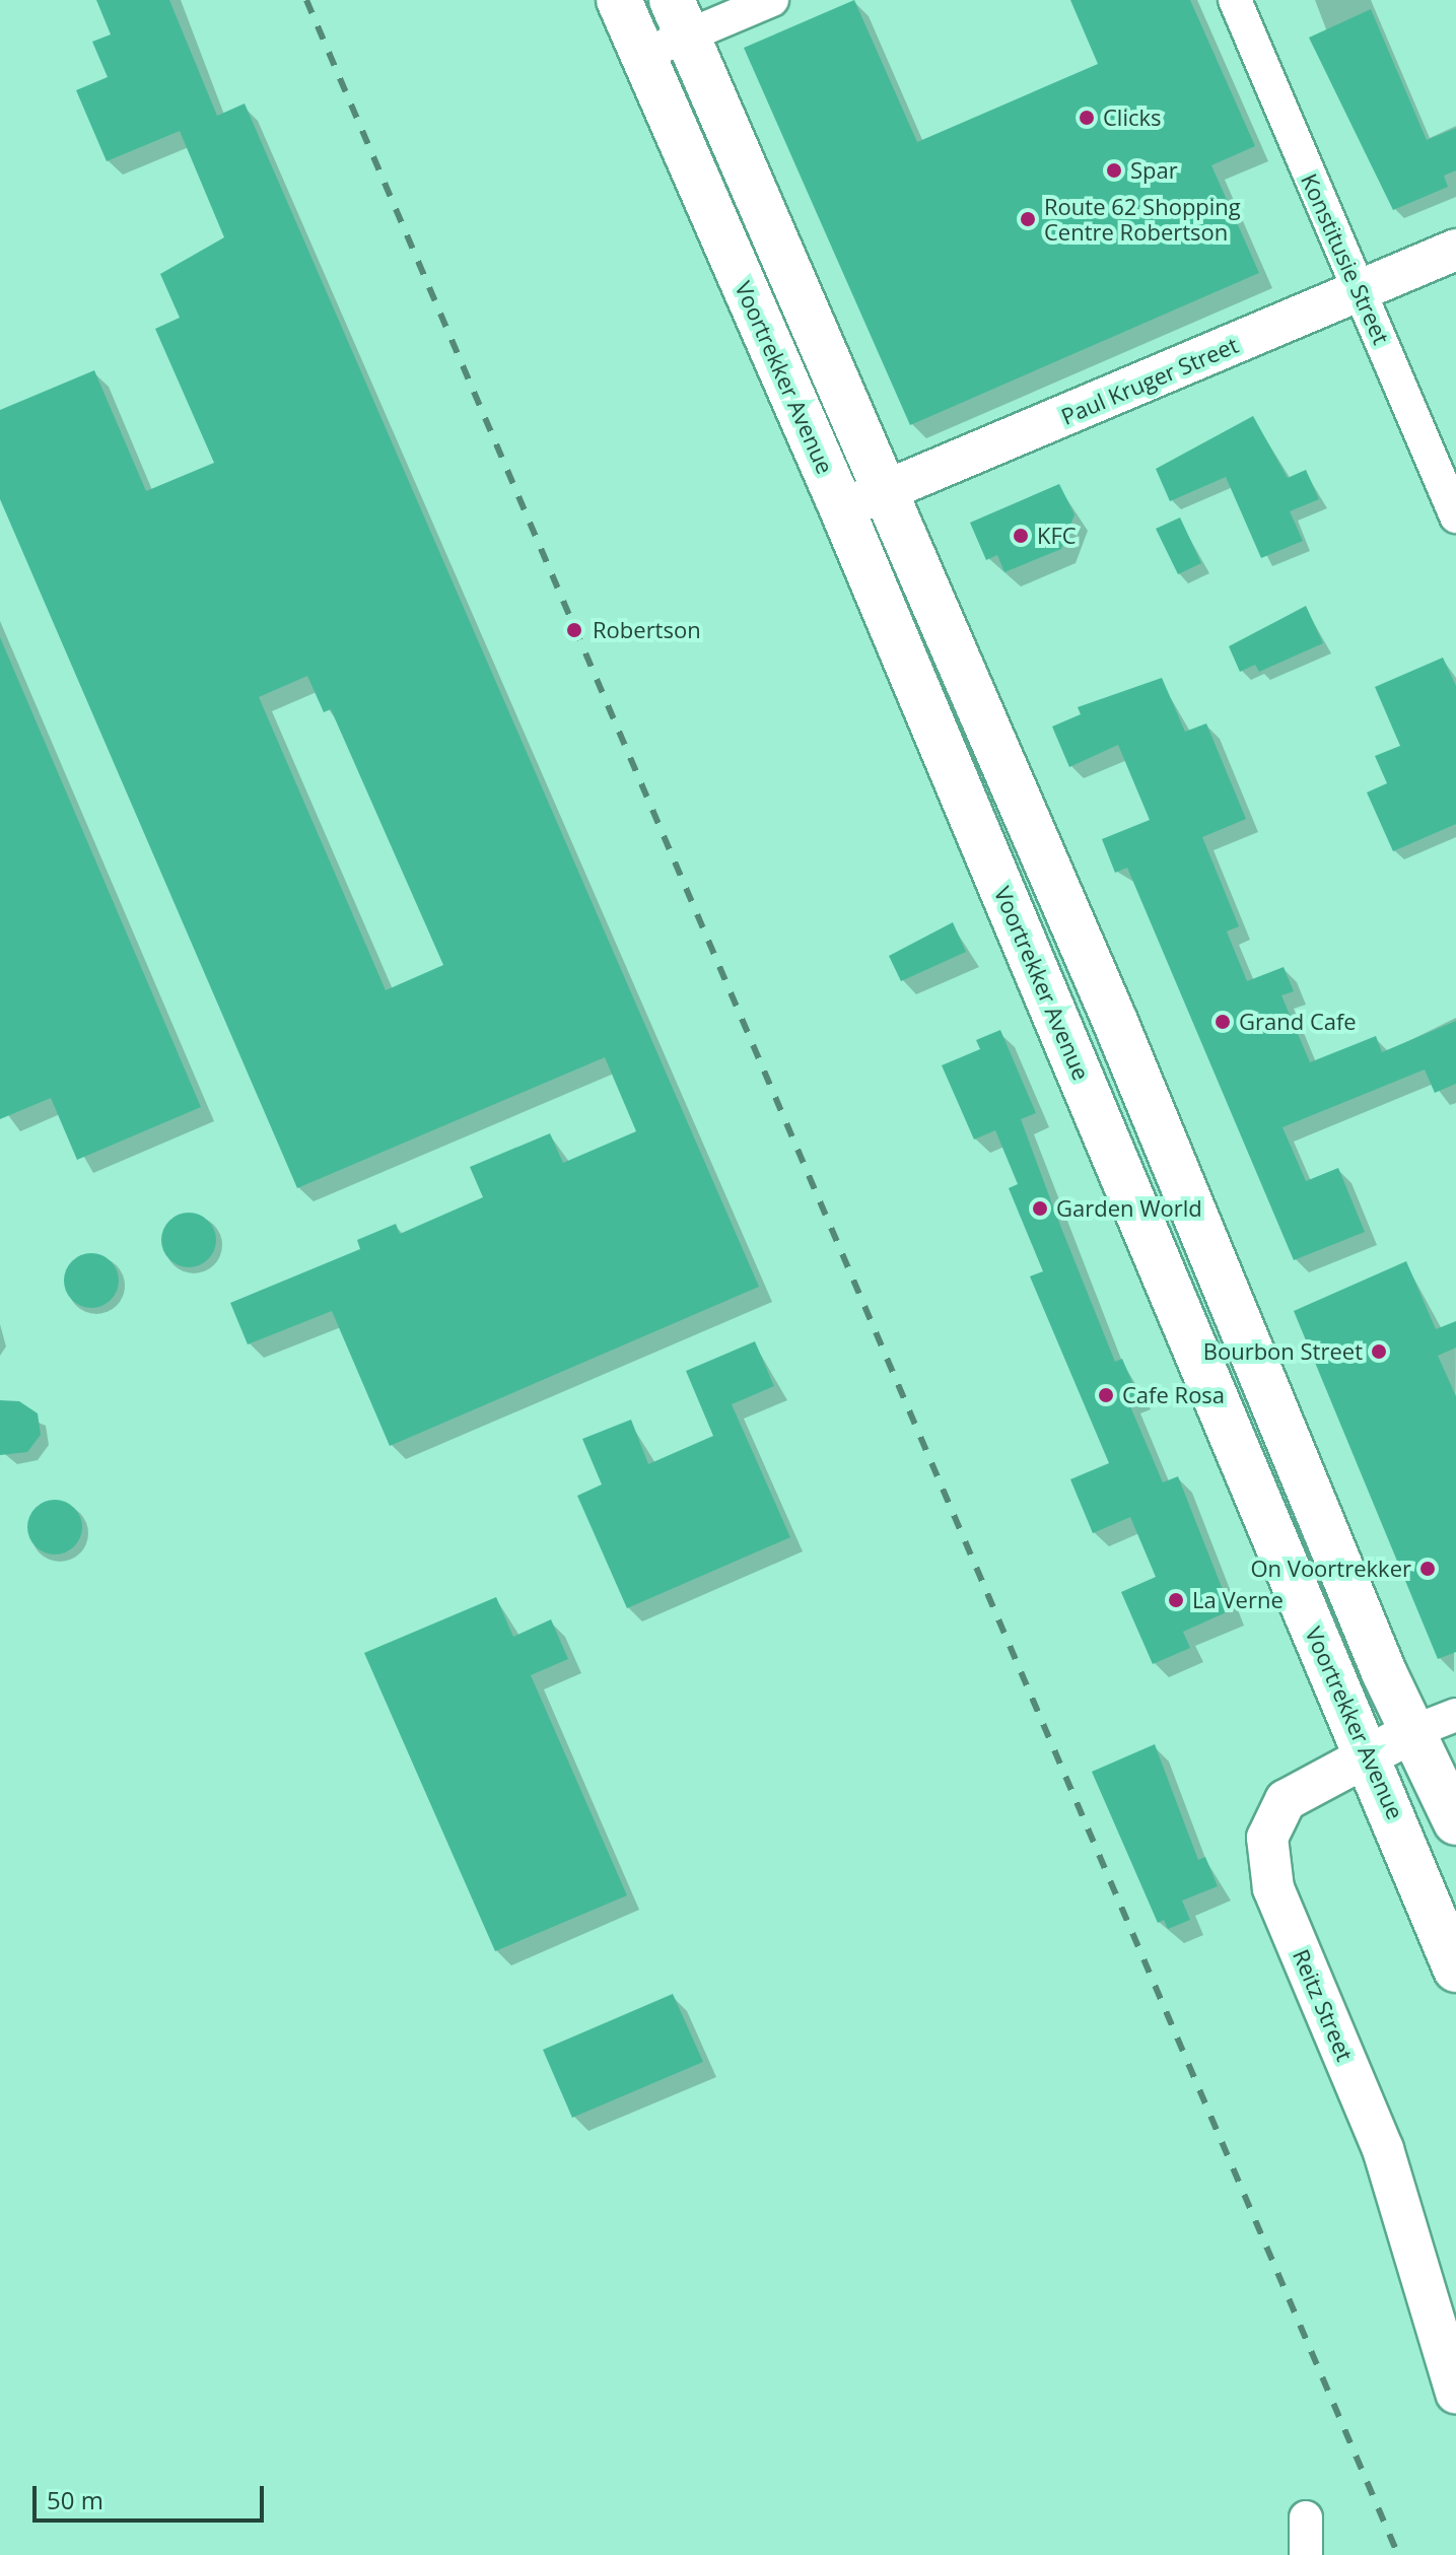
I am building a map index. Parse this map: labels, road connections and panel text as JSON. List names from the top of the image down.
{
  "streets": {
    "main road": ["Voortrekker Avenue"],
    "street": ["Konstitusie Street", "Paul Kruger Street", "Reitz Street"]
  },
  "crossings": [
    ["Konstitusie Street", "Paul Kruger Street"],
    ["Voortrekker Avenue", "Paul Kruger Street"],
    ["Voortrekker Avenue", "Reitz Street"]
  ],
  "places": [
    "Clicks",
    "Spar",
    "Route 62 Shopping Centre Robertson",
    "KFC",
    "Robertson",
    "Grand Cafe",
    "Garden World",
    "Bourbon Street",
    "Cafe Rosa",
    "On Voortrekker",
    "La Verne"
  ],
  "scale_bar": "50 m"
}
